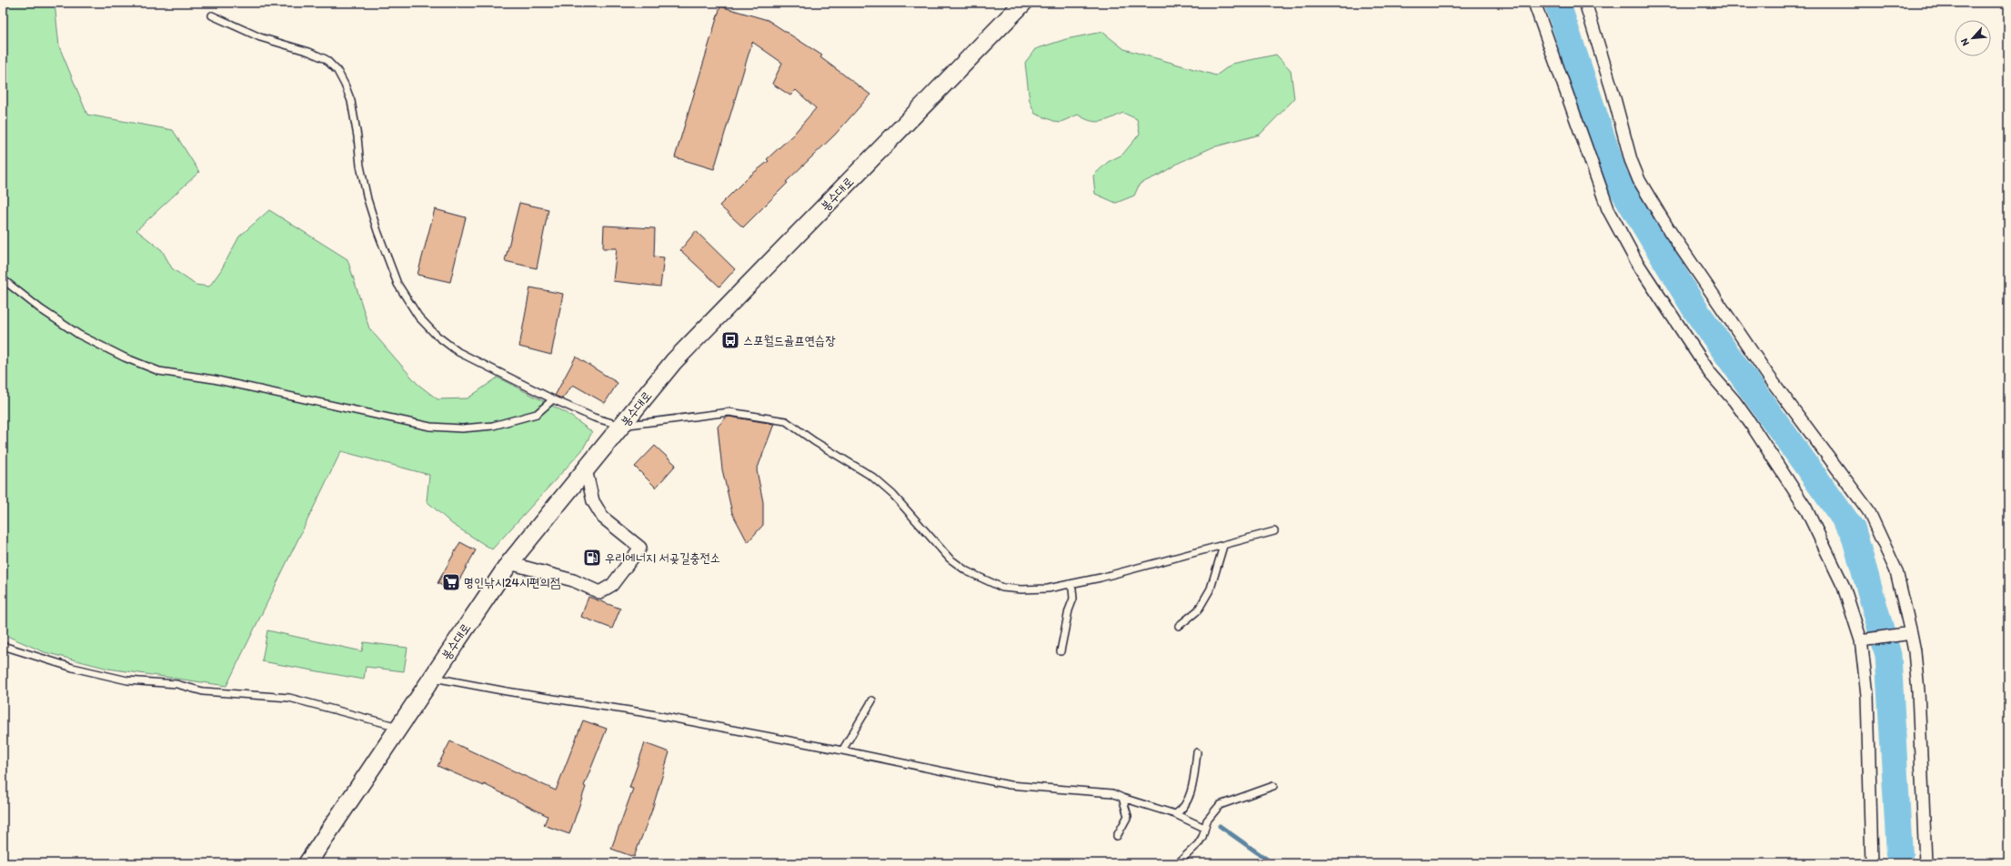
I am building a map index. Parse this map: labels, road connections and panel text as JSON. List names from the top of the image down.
{
  "streets": {
    "main road": ["봉수대로"]
  },
  "places": {
    "bus stop": ["스포월드골프연습장"],
    "fuel station": ["우리에너지 서곶길충전소"],
    "supermarket": ["명인낚시24시편의점"]
  },
  "north": "bottom left"
}
